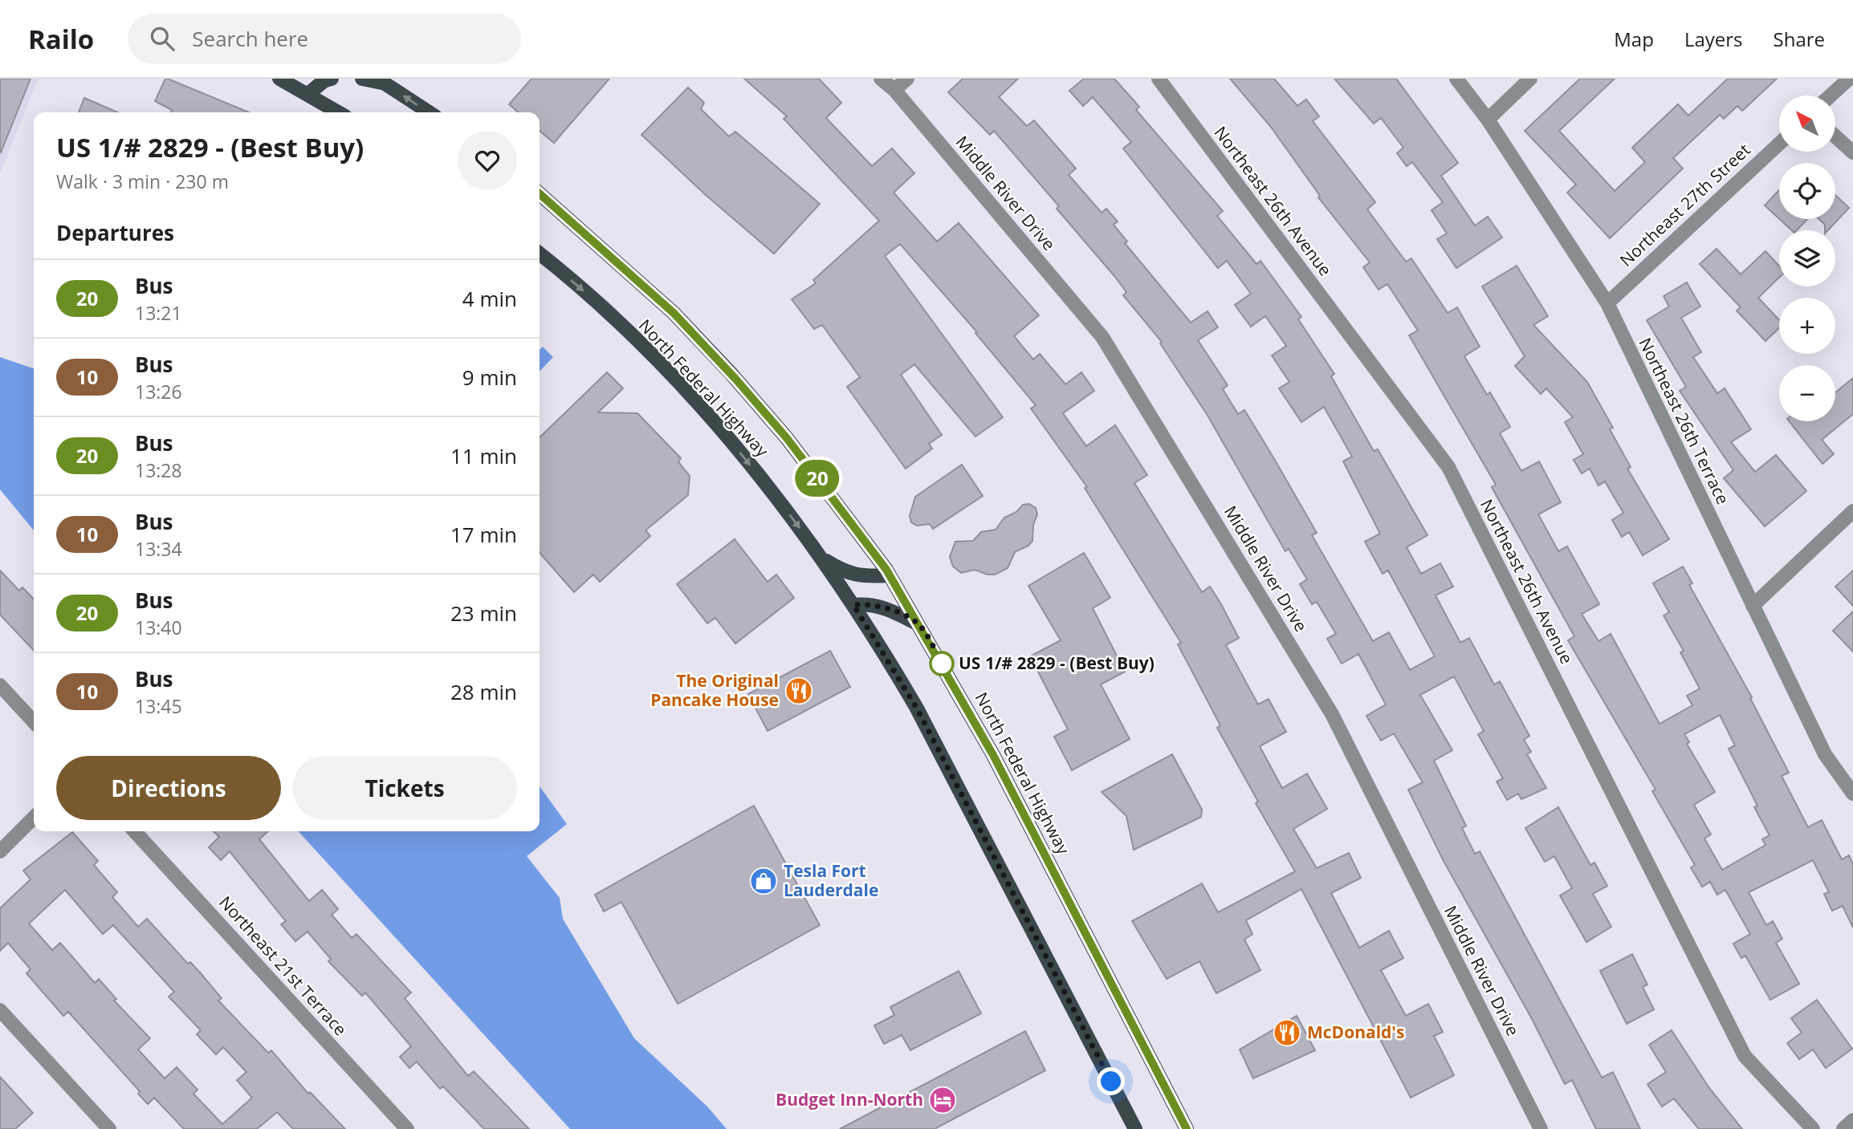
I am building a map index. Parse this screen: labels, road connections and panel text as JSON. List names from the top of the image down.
{
  "streets": {
    "main road": ["North Federal Highway"],
    "street": [
      "Middle River Drive",
      "Northeast 26th Avenue",
      "Northeast 27th Street",
      "Northeast 26th Terrace",
      "Northeast 21st Terrace"
    ]
  },
  "crossings": [
    ["Northeast 27th Street", "Northeast 26th Terrace"]
  ],
  "places": {
    "other": ["US 1/# 2829 - (Best Buy)"],
    "restaurant": ["The Original Pancake House", "McDonald's"],
    "shop": ["Tesla Fort Lauderdale"],
    "hotel": ["Budget Inn-North"]
  },
  "lines": ["bus line 20"],
  "north": "top left",
  "page": {
    "header": "Railo",
    "search": "Search here",
    "nav": ["Map", "Layers", "Share"],
    "on_map": "20",
    "map_buttons": ["+", "−"],
    "heading": [
      ["US 1/# 2829 - (Best Buy)", "Walk · 3 min · 230 m"],
      "Departures"
    ],
    "list": [
      {
        "mark": "20",
        "name": "Bus",
        "note": "13:21",
        "value": "4 min"
      },
      {
        "mark": "10",
        "name": "Bus",
        "note": "13:26",
        "value": "9 min"
      },
      {
        "mark": "20",
        "name": "Bus",
        "note": "13:28",
        "value": "11 min"
      },
      {
        "mark": "10",
        "name": "Bus",
        "note": "13:34",
        "value": "17 min"
      },
      {
        "mark": "20",
        "name": "Bus",
        "note": "13:40",
        "value": "23 min"
      },
      {
        "mark": "10",
        "name": "Bus",
        "note": "13:45",
        "value": "28 min"
      }
    ],
    "buttons": ["Directions", "Tickets"]
  }
}
